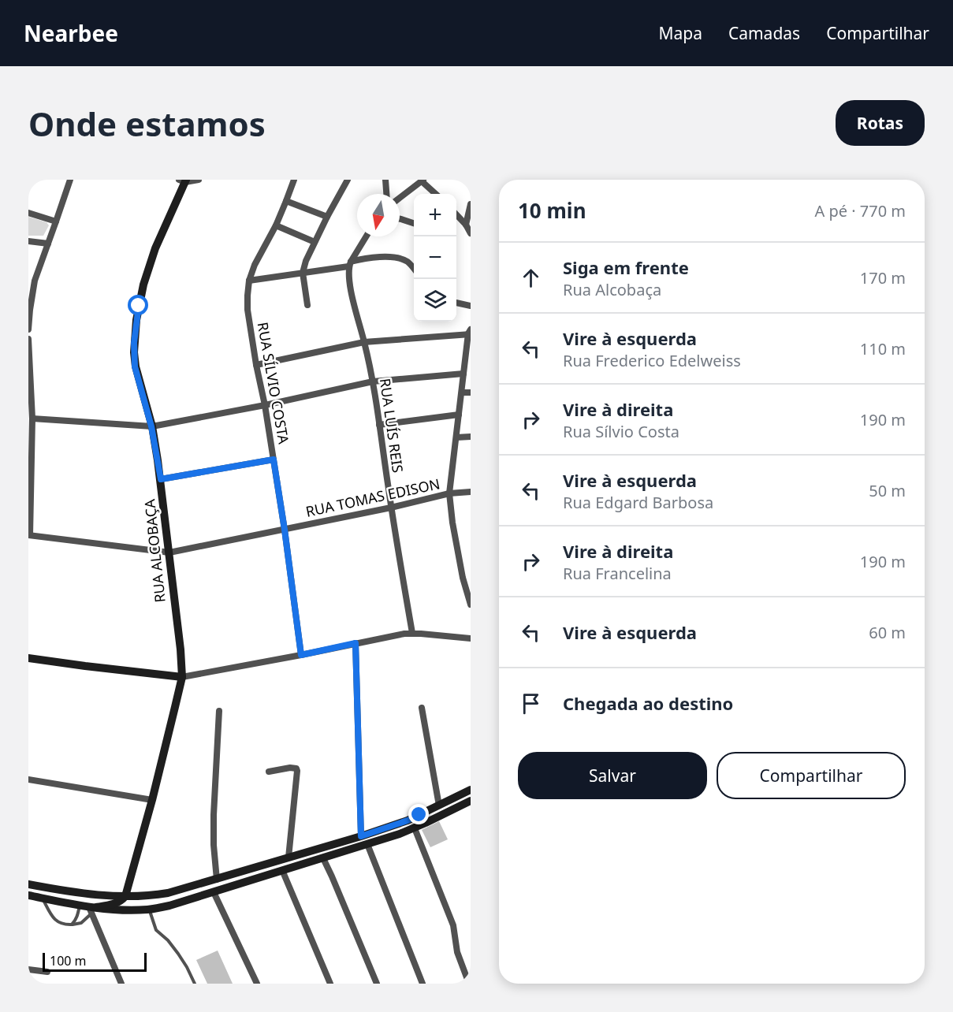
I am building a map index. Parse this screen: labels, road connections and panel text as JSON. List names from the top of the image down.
{
  "streets": {
    "main road": ["RUA ALCOBAÇA"],
    "street": ["RUA SÍLVIO COSTA", "RUA LUÍS REIS", "RUA TOMAS EDISON"]
  },
  "crossings": [
    ["RUA SÍLVIO COSTA", "RUA TOMAS EDISON"],
    ["RUA LUÍS REIS", "RUA TOMAS EDISON"],
    ["RUA TOMAS EDISON", "RUA ALCOBAÇA"]
  ],
  "scale_bar": "100 m",
  "north": "bottom",
  "page": {
    "header": "Nearbee",
    "nav": ["Mapa", "Camadas", "Compartilhar"],
    "buttons": [
      "Rotas",
      ["Salvar", "Compartilhar"]
    ],
    "title": "Onde estamos",
    "heading": ["10 min", "A pé · 770 m"],
    "map_buttons": ["+", "−"],
    "list": [
      ["Siga em frente", "Rua Alcobaça", "170 m"],
      ["Vire à esquerda", "Rua Frederico Edelweiss", "110 m"],
      ["Vire à direita", "Rua Sílvio Costa", "190 m"],
      ["Vire à esquerda", "Rua Edgard Barbosa", "50 m"],
      ["Vire à direita", "Rua Francelina", "190 m"],
      ["Vire à esquerda", "60 m"],
      "Chegada ao destino"
    ],
    "scale": "100 m"
  }
}
